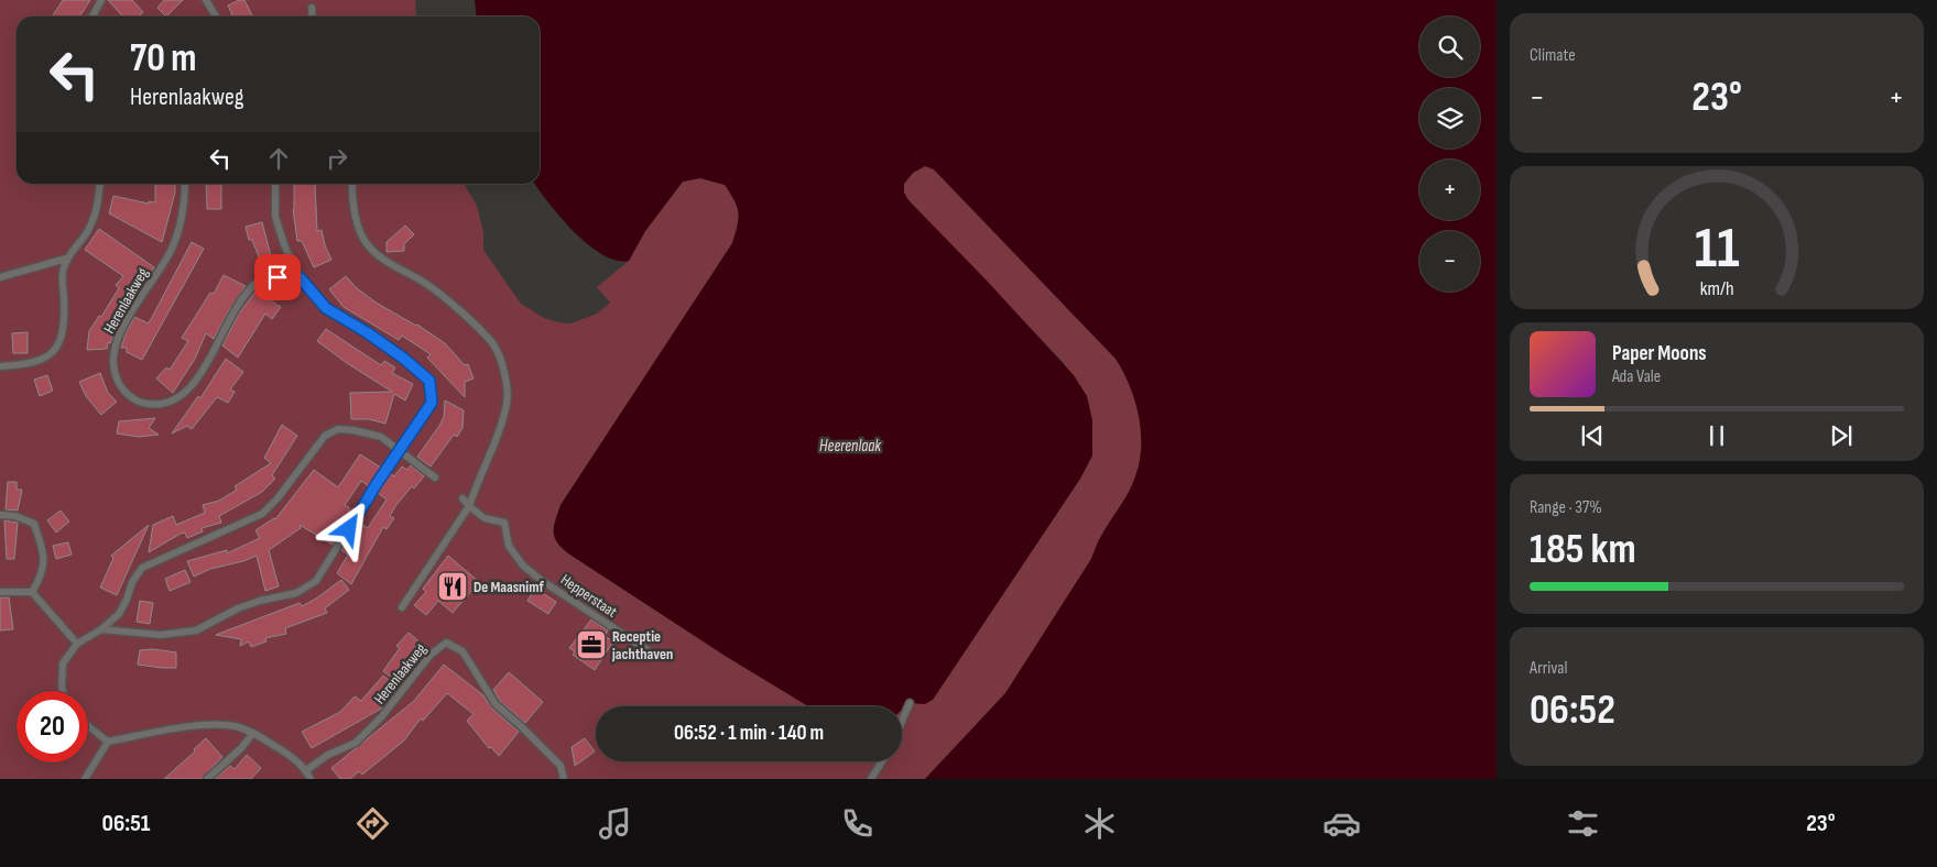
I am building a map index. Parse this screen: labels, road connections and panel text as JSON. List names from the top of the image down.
{
  "streets": {
    "lane": ["Herenlaakweg", "Hepperstaat"]
  },
  "water": ["Heerenlaak"],
  "places": {
    "restaurant": ["De Maasnimf"],
    "office": ["Receptie jachthaven"]
  },
  "page": {
    "tile": [
      "Climate",
      ["Range · 37%", "185 km"],
      ["Arrival", "06:52"]
    ],
    "map_buttons": ["+", "−"],
    "turn": ["70 m", "Herenlaakweg"],
    "heat": ["−", "23°", "+"],
    "song": ["Paper Moons", "Ada Vale"],
    "limit": "20",
    "trip": "06:52 · 1 min · 140 m",
    "tabs": ["06:51", "23°"],
    "gauge": ["11", "km/h"]
  }
}
